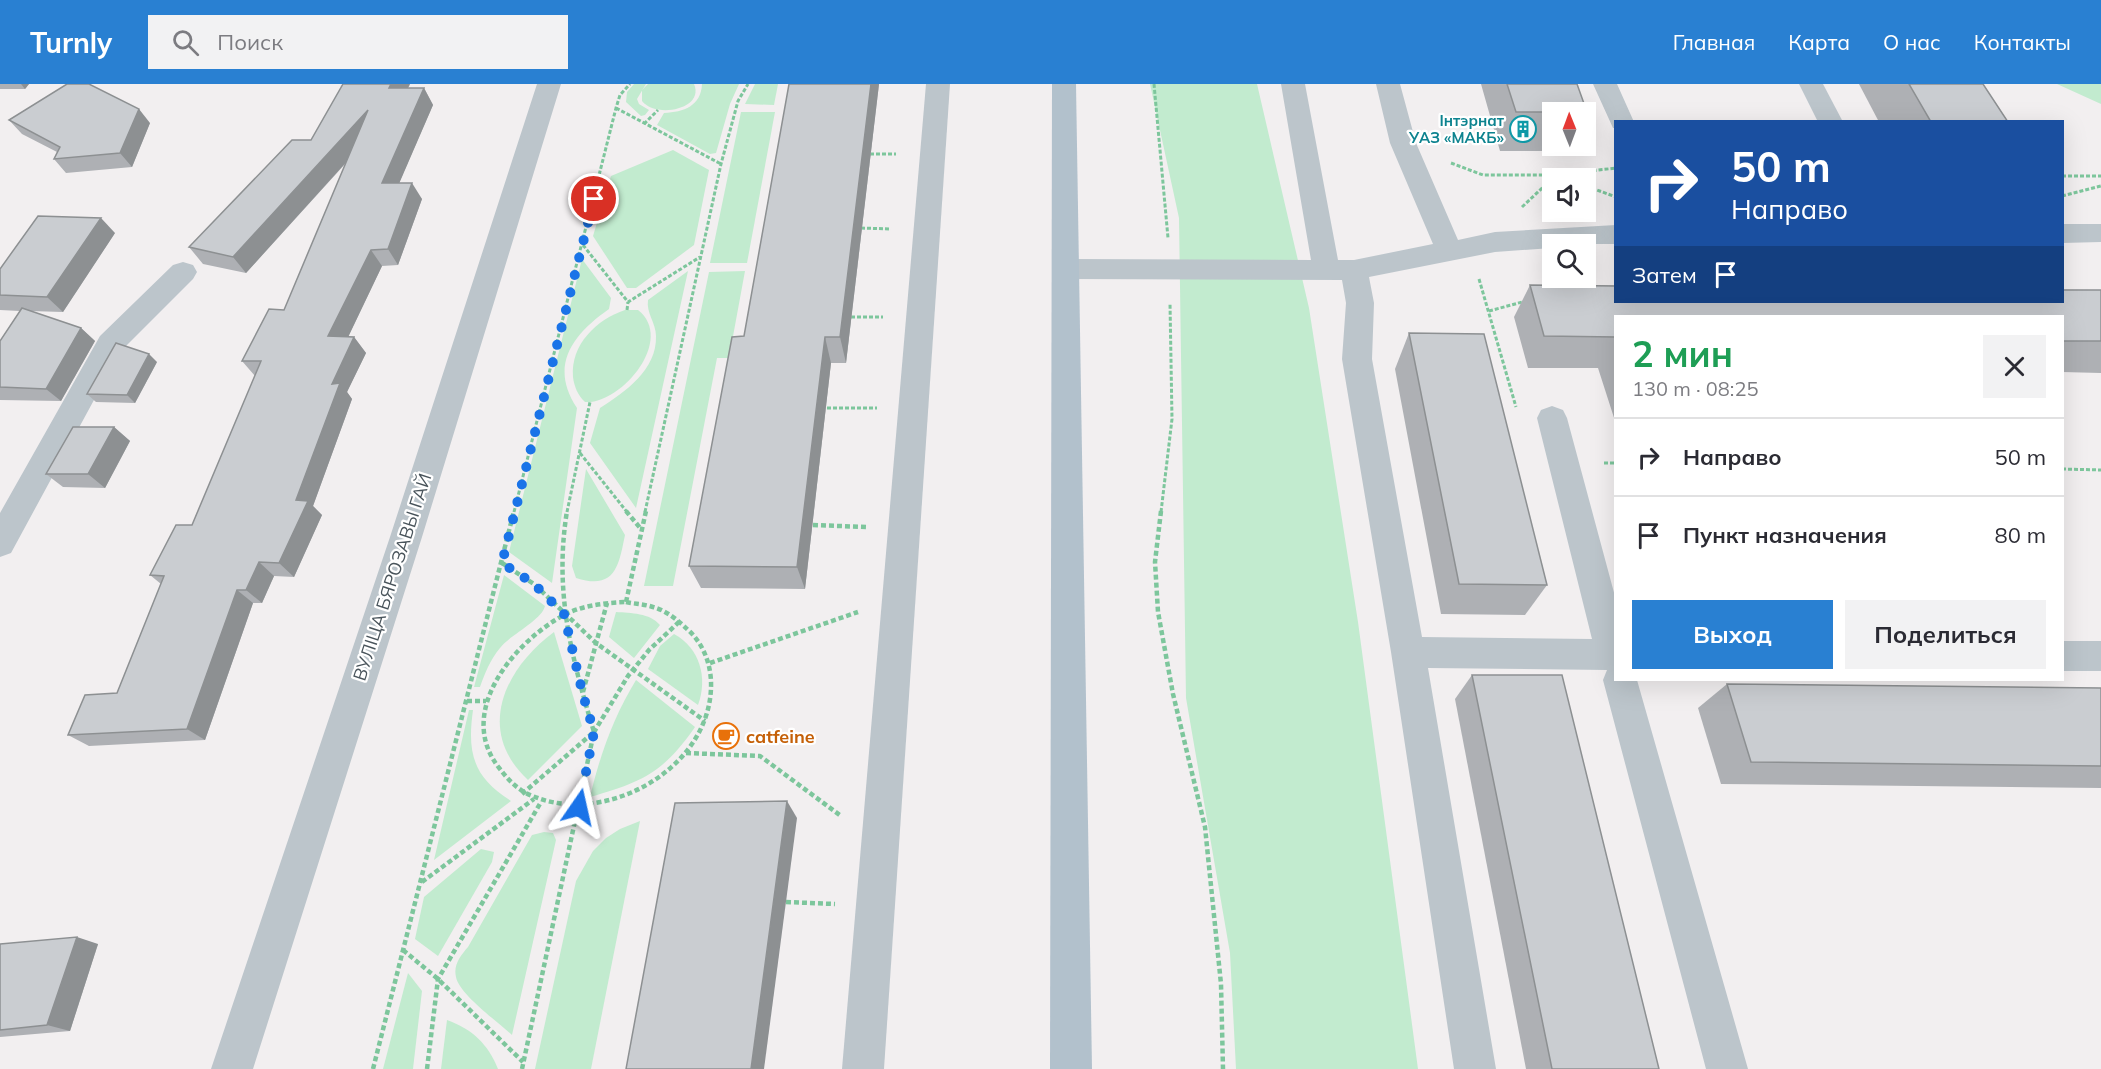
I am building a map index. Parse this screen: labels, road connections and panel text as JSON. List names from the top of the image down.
{
  "streets": {
    "street": ["ВУЛІЦА БЯРОЗАВЫ ГАЙ"]
  },
  "places": {
    "building": ["Інтэрнат УАЗ «МАКБ»"],
    "cafe": ["catfeine"]
  },
  "north": "top",
  "page": {
    "header": "Turnly",
    "search": "Поиск",
    "nav": [
      "Главная",
      "Карта",
      "О нас",
      "Контакты"
    ],
    "turn": ["50 m", "Направо"],
    "then": "Затем",
    "heading": ["2 мин", "130 m · 08:25"],
    "list": [
      {
        "name": "Направо",
        "value": "50 m"
      },
      {
        "name": "Пункт назначения",
        "value": "80 m"
      }
    ],
    "buttons": ["Выход", "Поделиться"]
  }
}
